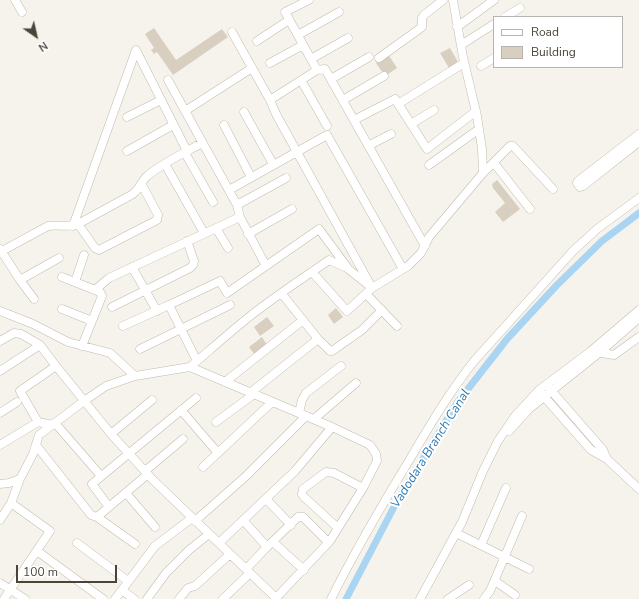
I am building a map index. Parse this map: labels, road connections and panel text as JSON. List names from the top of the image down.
{
  "water": ["Vadodara Branch Canal"],
  "legend": ["Road", "Building"],
  "scale_bar": "100 m",
  "north": "bottom right"
}
